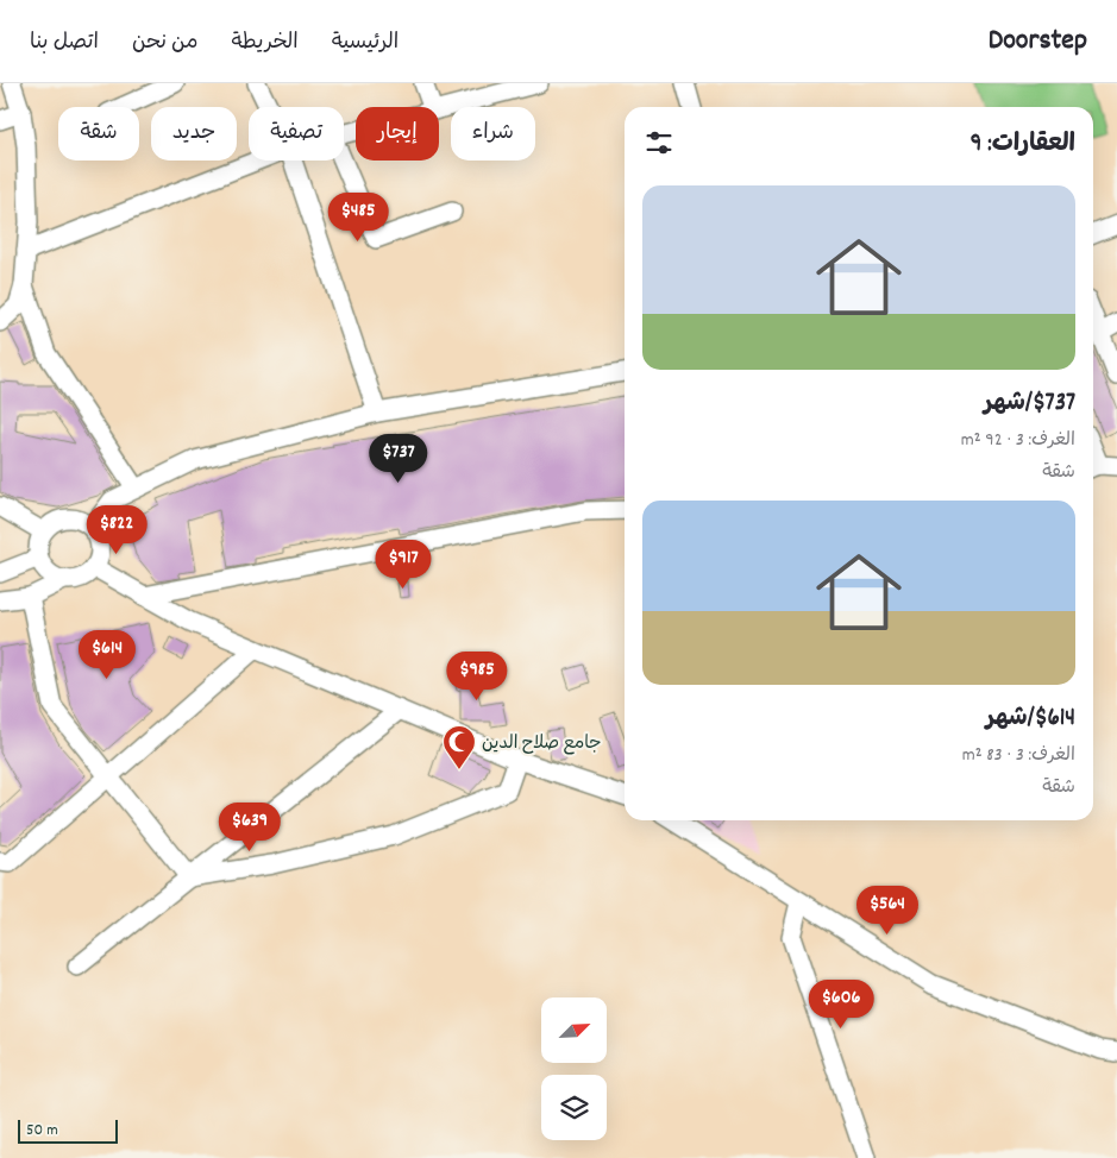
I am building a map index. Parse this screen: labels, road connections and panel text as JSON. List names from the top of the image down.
{
  "places": {
    "mosque": ["جامع صلاح الدين"]
  },
  "scale_bar": "50 m",
  "north": "top right",
  "page": {
    "header": "Doorstep",
    "nav": [
      "الرئيسية",
      "الخريطة",
      "من نحن",
      "اتصل بنا"
    ],
    "chip": [
      "شراء",
      "إيجار",
      "تصفية",
      "جديد",
      "شقة"
    ],
    "heading": "العقارات: 9",
    "list": [
      {
        "name": "$737/شهر",
        "note": "الغرف: 3 · 92 m² · شقة"
      },
      {
        "name": "$614/شهر",
        "note": "الغرف: 3 · 83 m² · شقة"
      }
    ],
    "price": [
      "$485",
      "$737",
      "$822",
      "$917",
      "$614",
      "$985",
      "$639",
      "$564",
      "$606"
    ],
    "scale": "50 m"
  }
}
